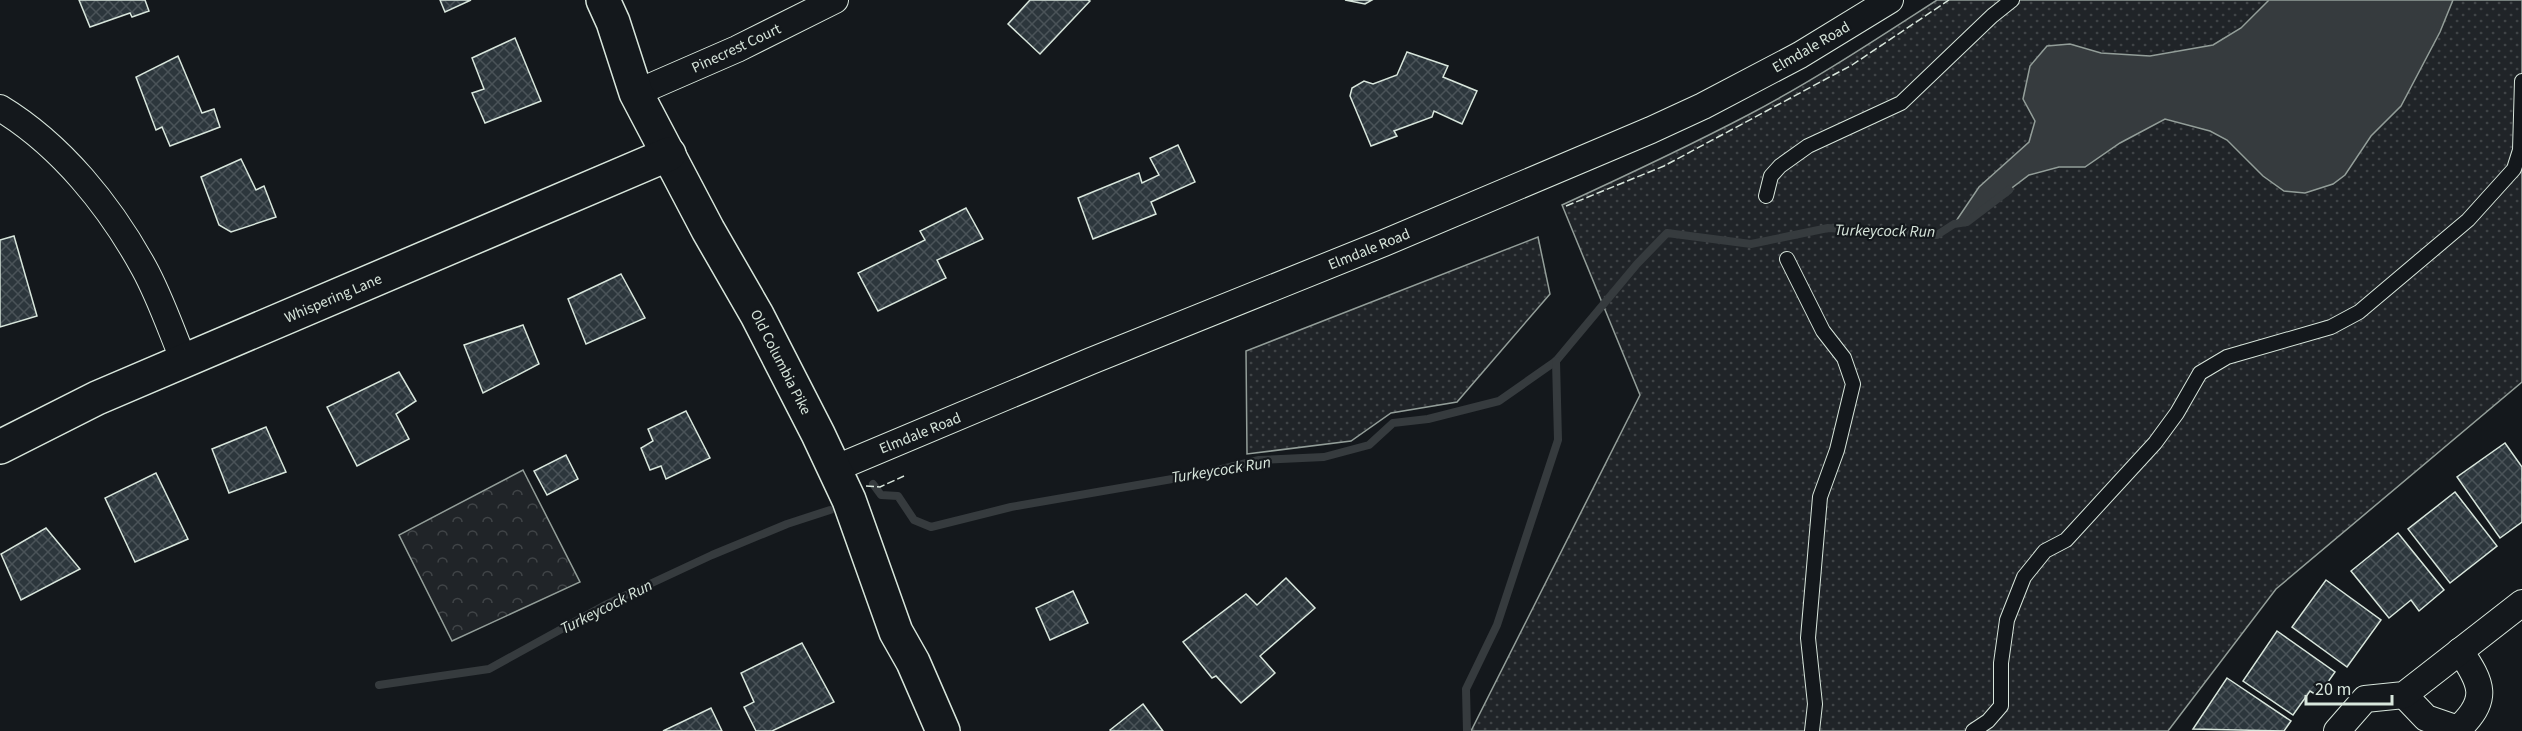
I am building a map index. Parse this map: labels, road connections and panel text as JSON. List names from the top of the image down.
{
  "streets": {
    "street": [
      "Elmdale Road",
      "Pinecrest Court",
      "Whispering Lane",
      "Old Columbia Pike"
    ]
  },
  "crossings": [
    ["Elmdale Road", "Old Columbia Pike"],
    ["Pinecrest Court", "Old Columbia Pike"],
    ["Whispering Lane", "Old Columbia Pike"]
  ],
  "water": ["Turkeycock Run"],
  "scale_bar": "20 m"
}
